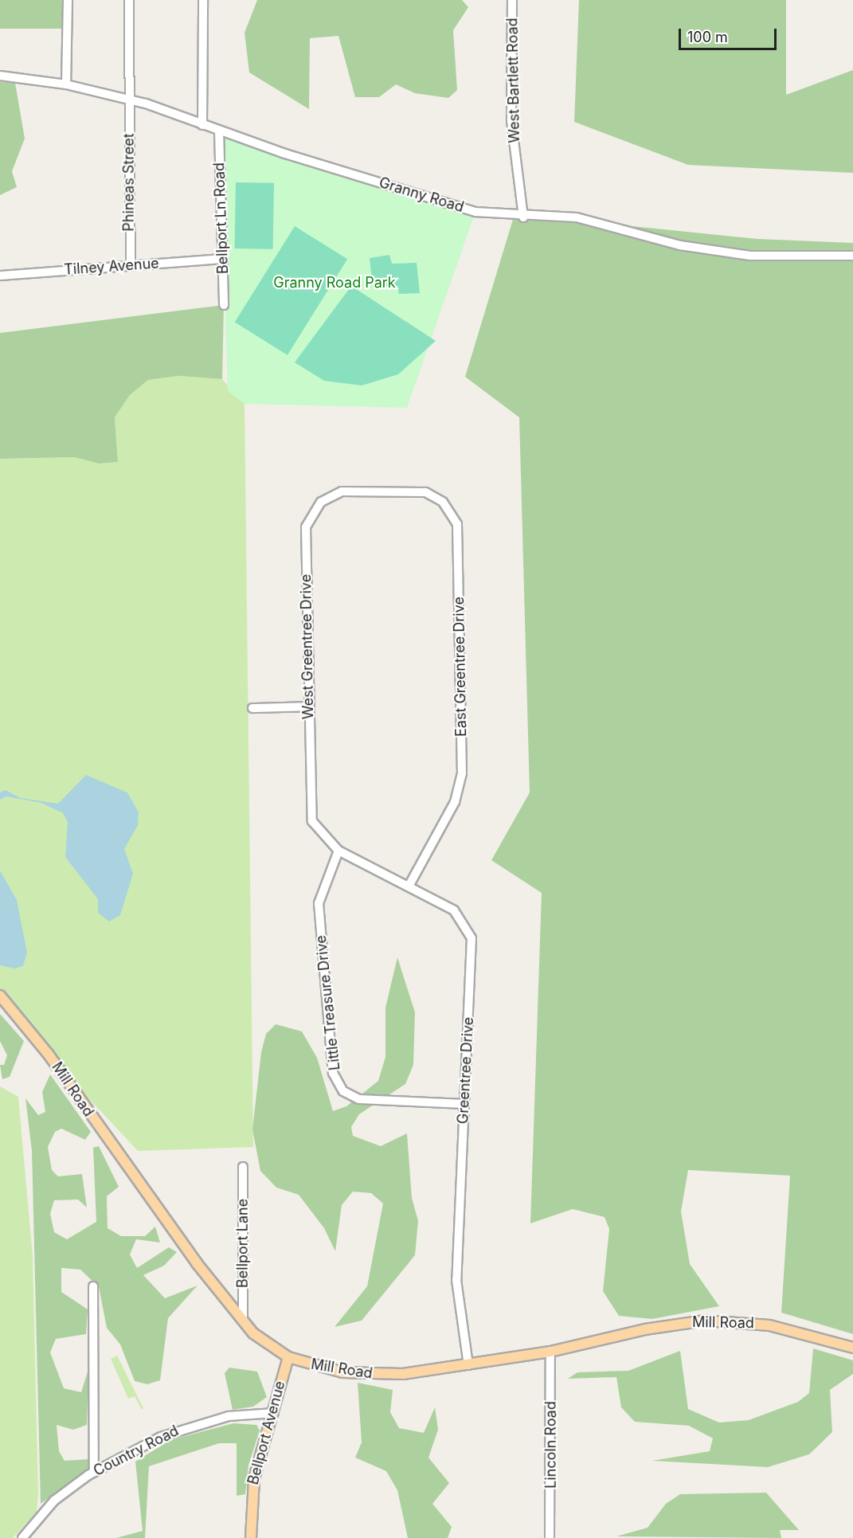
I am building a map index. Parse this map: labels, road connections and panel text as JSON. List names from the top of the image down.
{
  "streets": {
    "main road": ["Mill Road", "Bellport Avenue"],
    "street": [
      "West Bartlett Road",
      "Phineas Street",
      "Granny Road",
      "Bellport Ln Road",
      "Tilney Avenue",
      "West Greentree Drive",
      "East Greentree Drive",
      "Little Treasure Drive",
      "Greentree Drive",
      "Bellport Lane",
      "Lincoln Road",
      "Country Road"
    ]
  },
  "crossings": [
    ["West Bartlett Road", "Granny Road"],
    ["Phineas Street", "Granny Road"],
    ["Phineas Street", "Tilney Avenue"],
    ["Granny Road", "Bellport Ln Road"],
    ["Bellport Ln Road", "Tilney Avenue"],
    ["West Greentree Drive", "East Greentree Drive"],
    ["West Greentree Drive", "Little Treasure Drive"],
    ["West Greentree Drive", "Greentree Drive"],
    ["East Greentree Drive", "Greentree Drive"],
    ["Little Treasure Drive", "Greentree Drive"],
    ["Greentree Drive", "Mill Road"],
    ["Mill Road", "Bellport Lane"],
    ["Mill Road", "Bellport Avenue"],
    ["Mill Road", "Lincoln Road"],
    ["Bellport Avenue", "Country Road"]
  ],
  "parks": ["Granny Road Park"],
  "scale_bar": "100 m"
}
